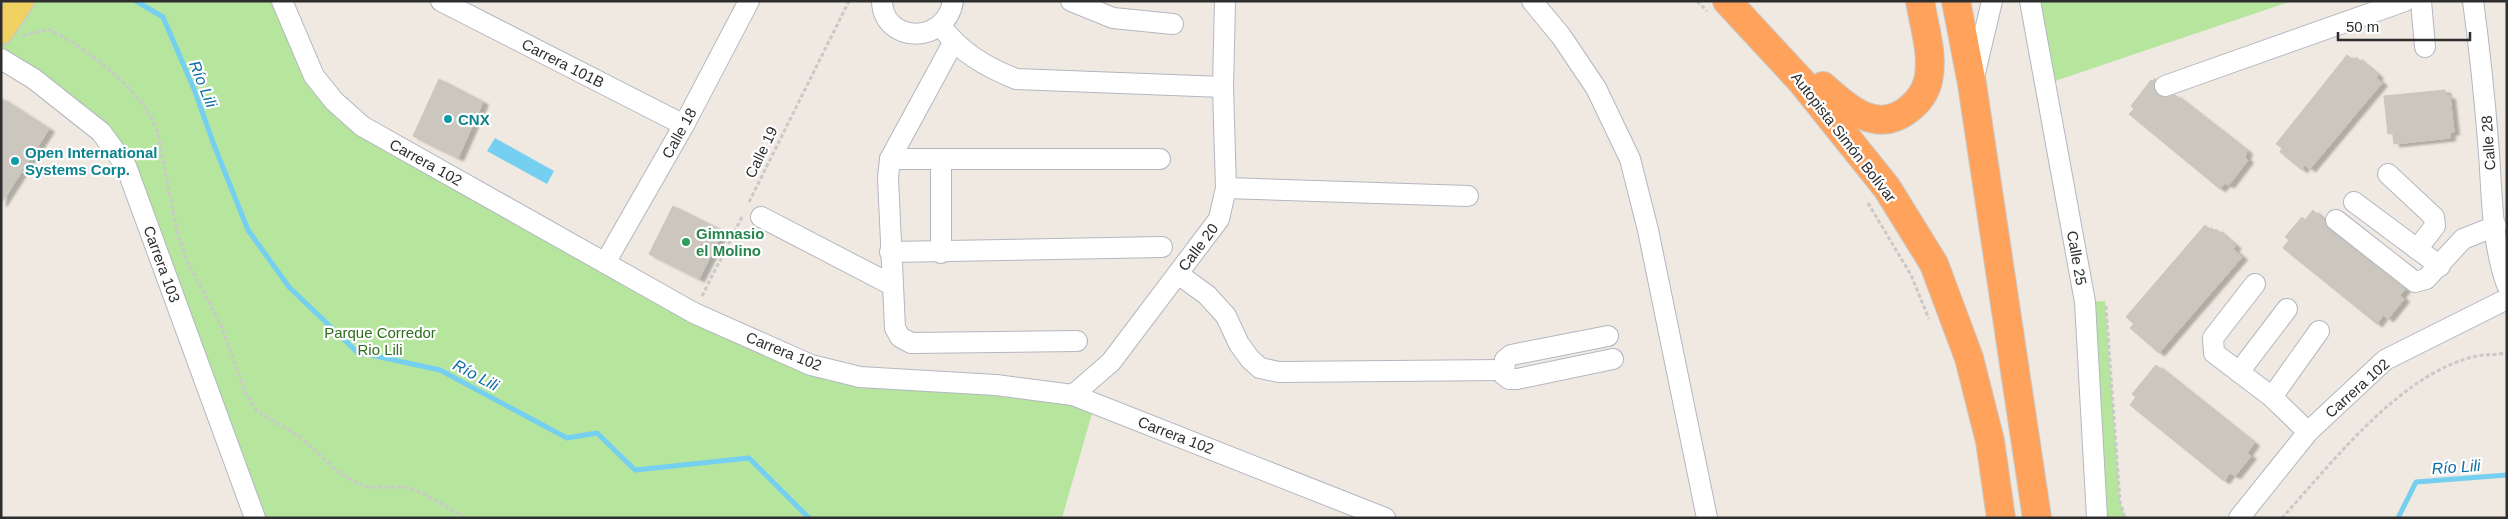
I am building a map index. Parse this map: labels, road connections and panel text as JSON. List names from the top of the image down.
{
  "streets": {
    "highway": ["Autopista Simón Bolívar"],
    "street": [
      "Carrera 101B",
      "Calle 18",
      "Calle 28",
      "Carrera 102",
      "Calle 20",
      "Calle 25",
      "Carrera 103"
    ],
    "path": ["Calle 19"]
  },
  "crossings": [
    ["Carrera 101B", "Calle 18"],
    ["Calle 18", "Carrera 102"],
    ["Calle 19", "Carrera 102"],
    ["Carrera 102", "Calle 20"]
  ],
  "water": ["Río Lili"],
  "parks": ["Parque Corredor Rio Lili"],
  "places": ["CNX", "Open International Systems Corp.", "Gimnasio el Molino"],
  "scale_bar": "50 m"
}
